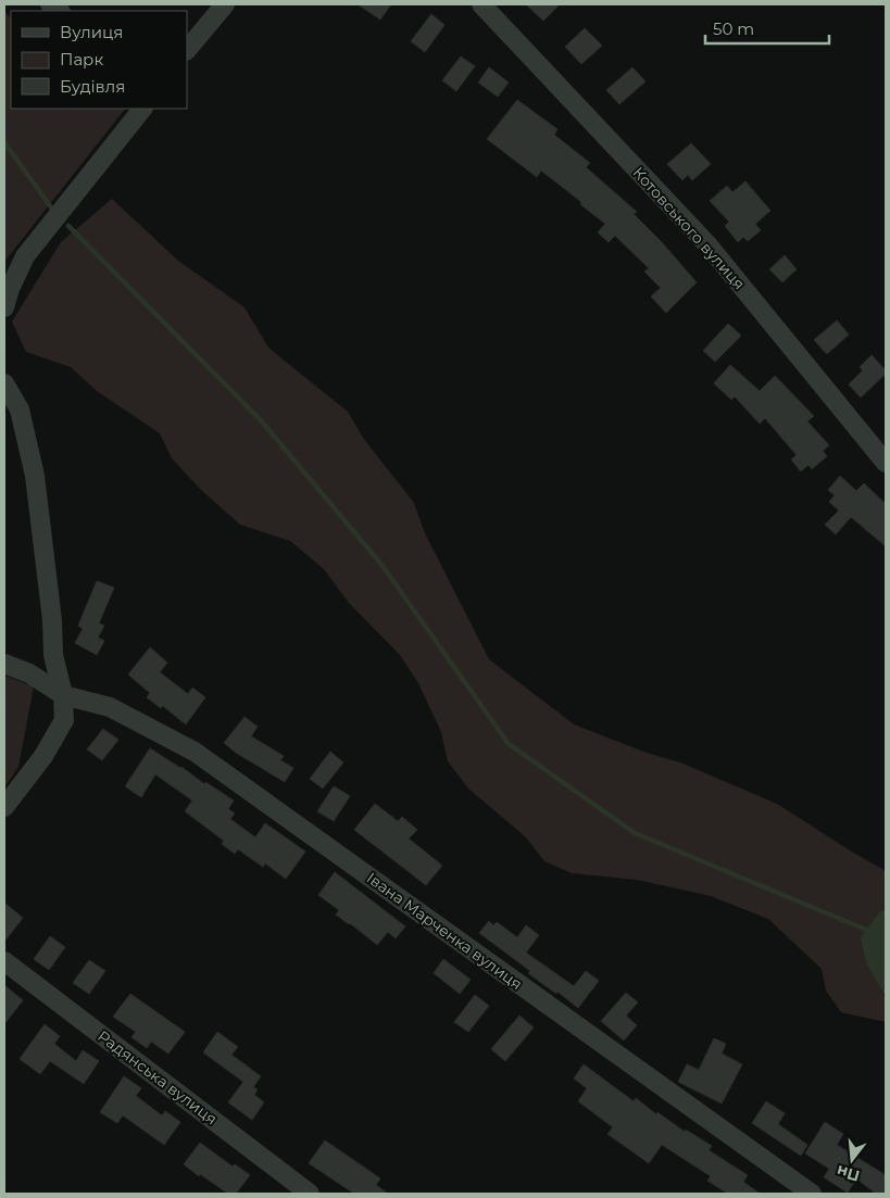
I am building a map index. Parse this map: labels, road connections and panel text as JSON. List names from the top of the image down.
{
  "streets": {
    "street": ["Котовського вулиця", "Івана Марченка вулиця", "Радянська вулиця"]
  },
  "legend": ["Вулиця", "Парк", "Будівля"],
  "scale_bar": "50 m",
  "north": "bottom"
}
